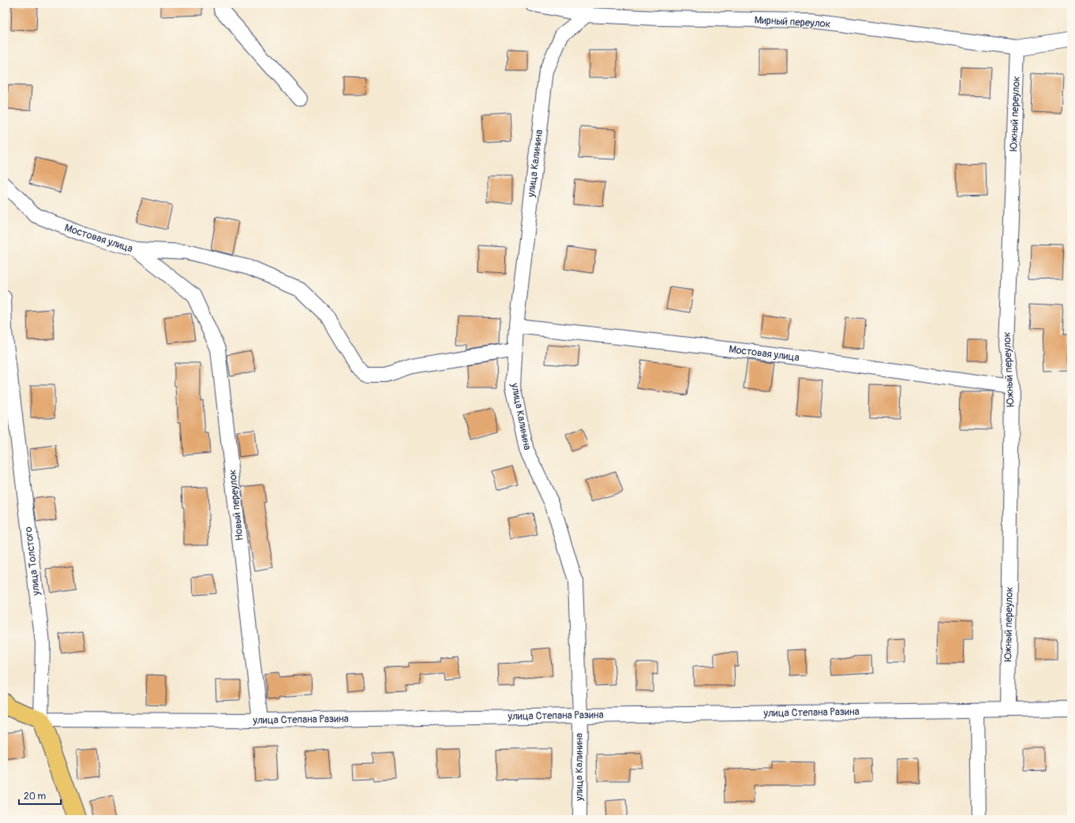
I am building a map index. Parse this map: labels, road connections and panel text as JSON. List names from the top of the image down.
{
  "streets": {
    "main road": ["улица Толстого"],
    "street": [
      "Мирный переулок",
      "Южный переулок",
      "улица Калинина",
      "Мостовая улица",
      "Новый переулок",
      "улица Степана Разина"
    ]
  },
  "crossings": [
    ["Мирный переулок", "Южный переулок"],
    ["Мирный переулок", "улица Калинина"],
    ["Южный переулок", "Мостовая улица"],
    ["Южный переулок", "улица Степана Разина"],
    ["улица Калинина", "Мостовая улица"],
    ["улица Калинина", "улица Степана Разина"],
    ["Мостовая улица", "Новый переулок"],
    ["Новый переулок", "улица Степана Разина"],
    ["улица Толстого", "улица Степана Разина"]
  ],
  "scale_bar": "20 m"
}
